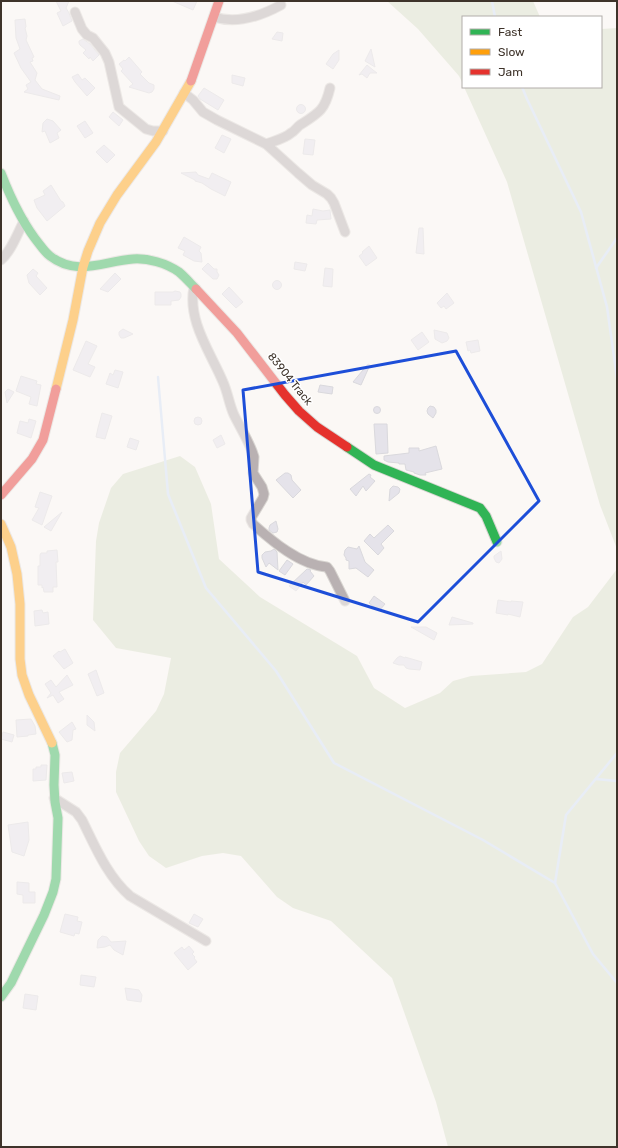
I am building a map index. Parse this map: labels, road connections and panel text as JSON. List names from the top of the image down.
{
  "streets": {
    "street": ["83904 Track"]
  },
  "legend": ["Fast", "Slow", "Jam"]
}
